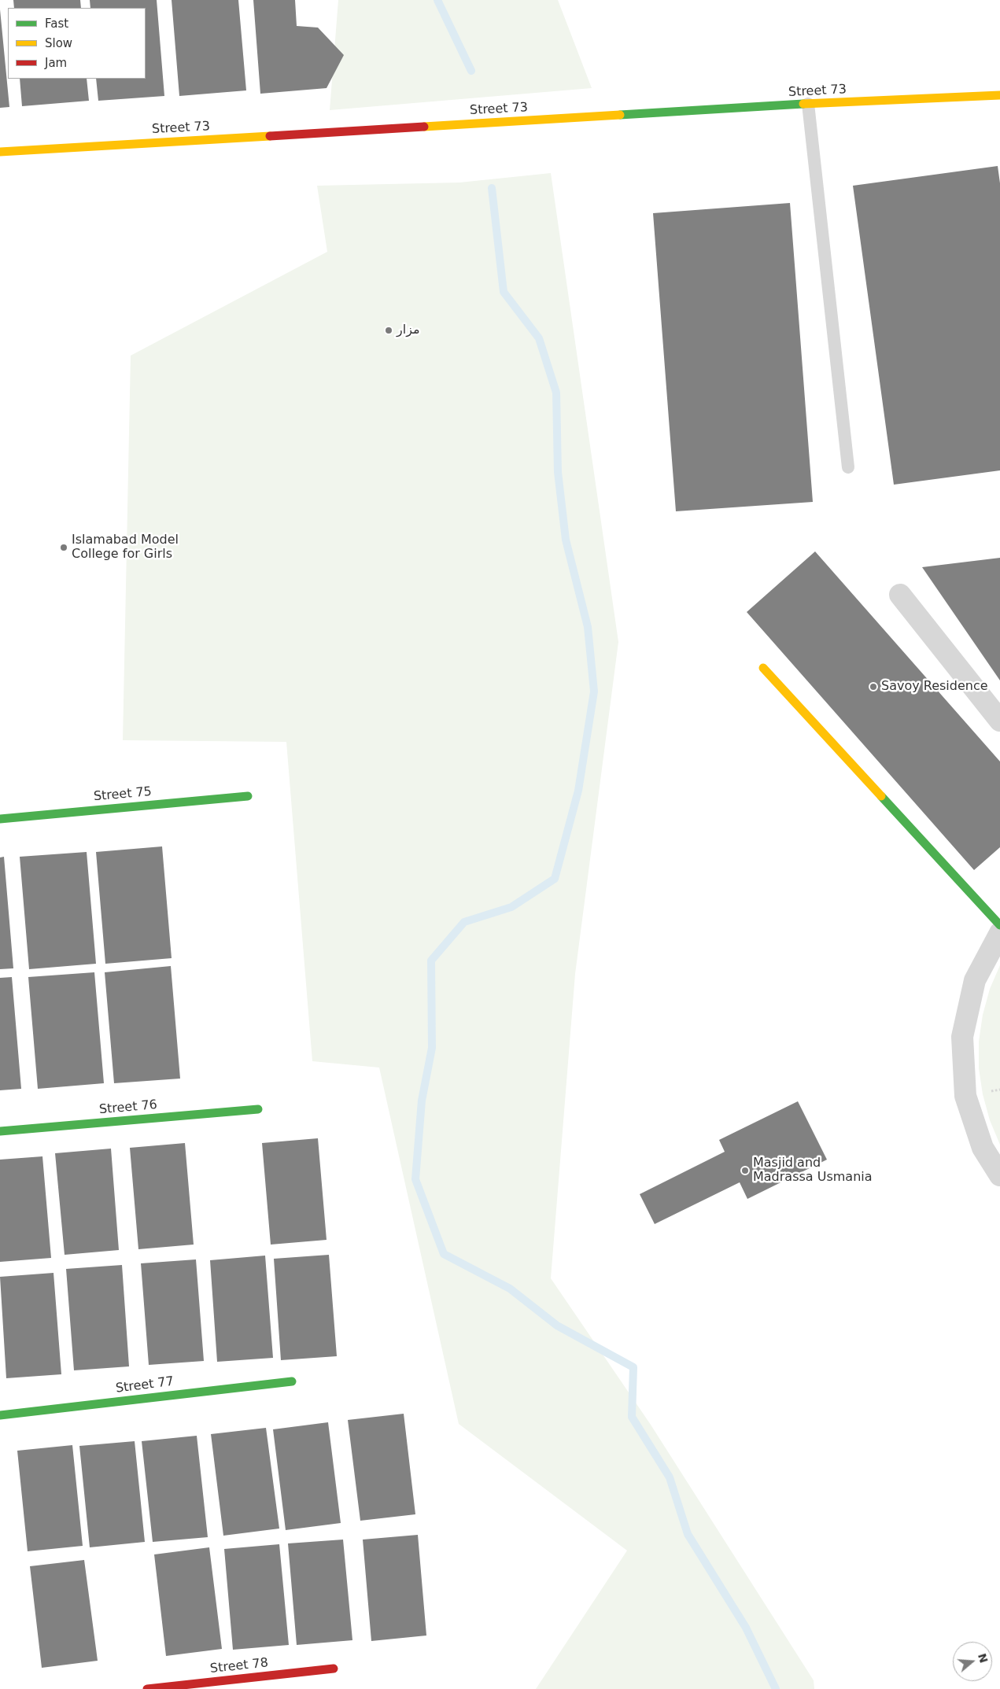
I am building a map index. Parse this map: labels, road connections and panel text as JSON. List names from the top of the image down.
{
  "streets": {
    "street": [
      "Street 73",
      "Street 75",
      "Street 76",
      "Street 77",
      "Street 78"
    ]
  },
  "places": [
    "مزار",
    "Islamabad Model College for Girls",
    "Savoy Residence",
    "Masjid and Madrassa Usmania"
  ],
  "legend": ["Fast", "Slow", "Jam"],
  "north": "right"
}
